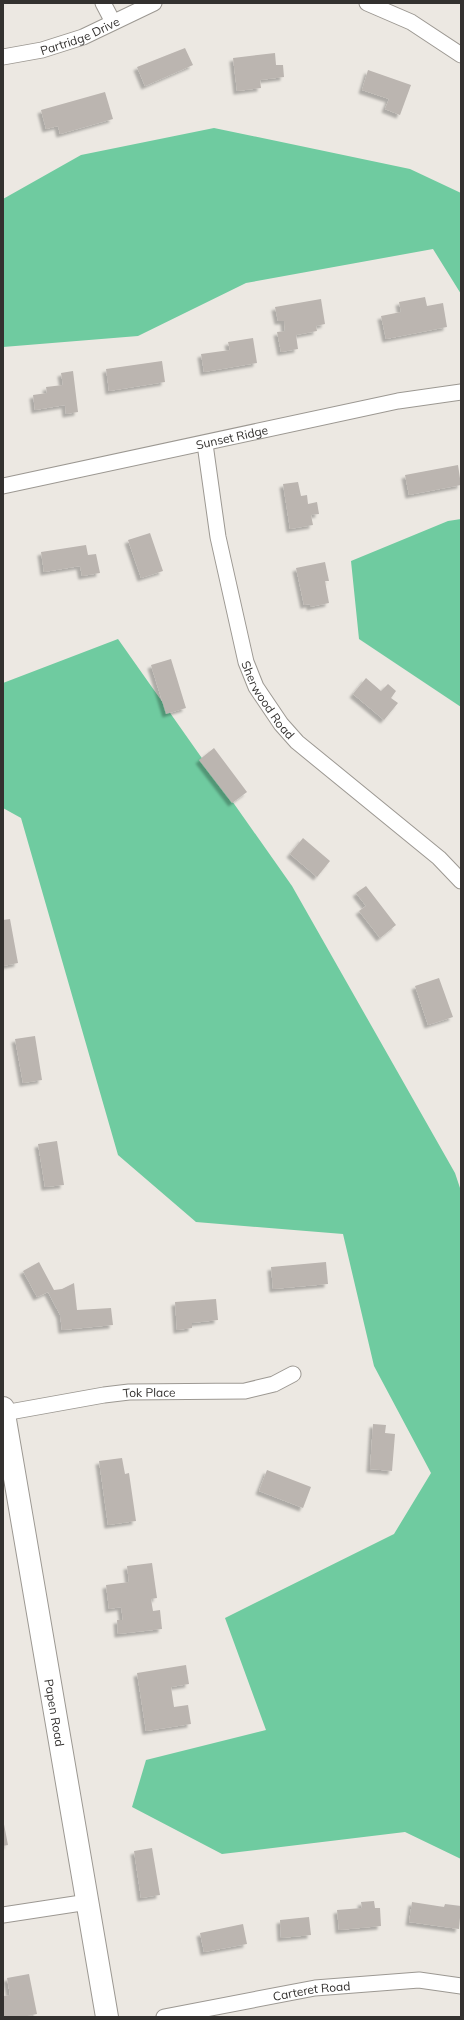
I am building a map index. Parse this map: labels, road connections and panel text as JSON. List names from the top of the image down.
{
  "streets": {
    "street": [
      "Partridge Drive",
      "Sunset Ridge",
      "Sherwood Road",
      "Tok Place",
      "Papen Road",
      "Carteret Road"
    ]
  },
  "crossings": [
    ["Sunset Ridge", "Sherwood Road"],
    ["Tok Place", "Papen Road"]
  ]
}
